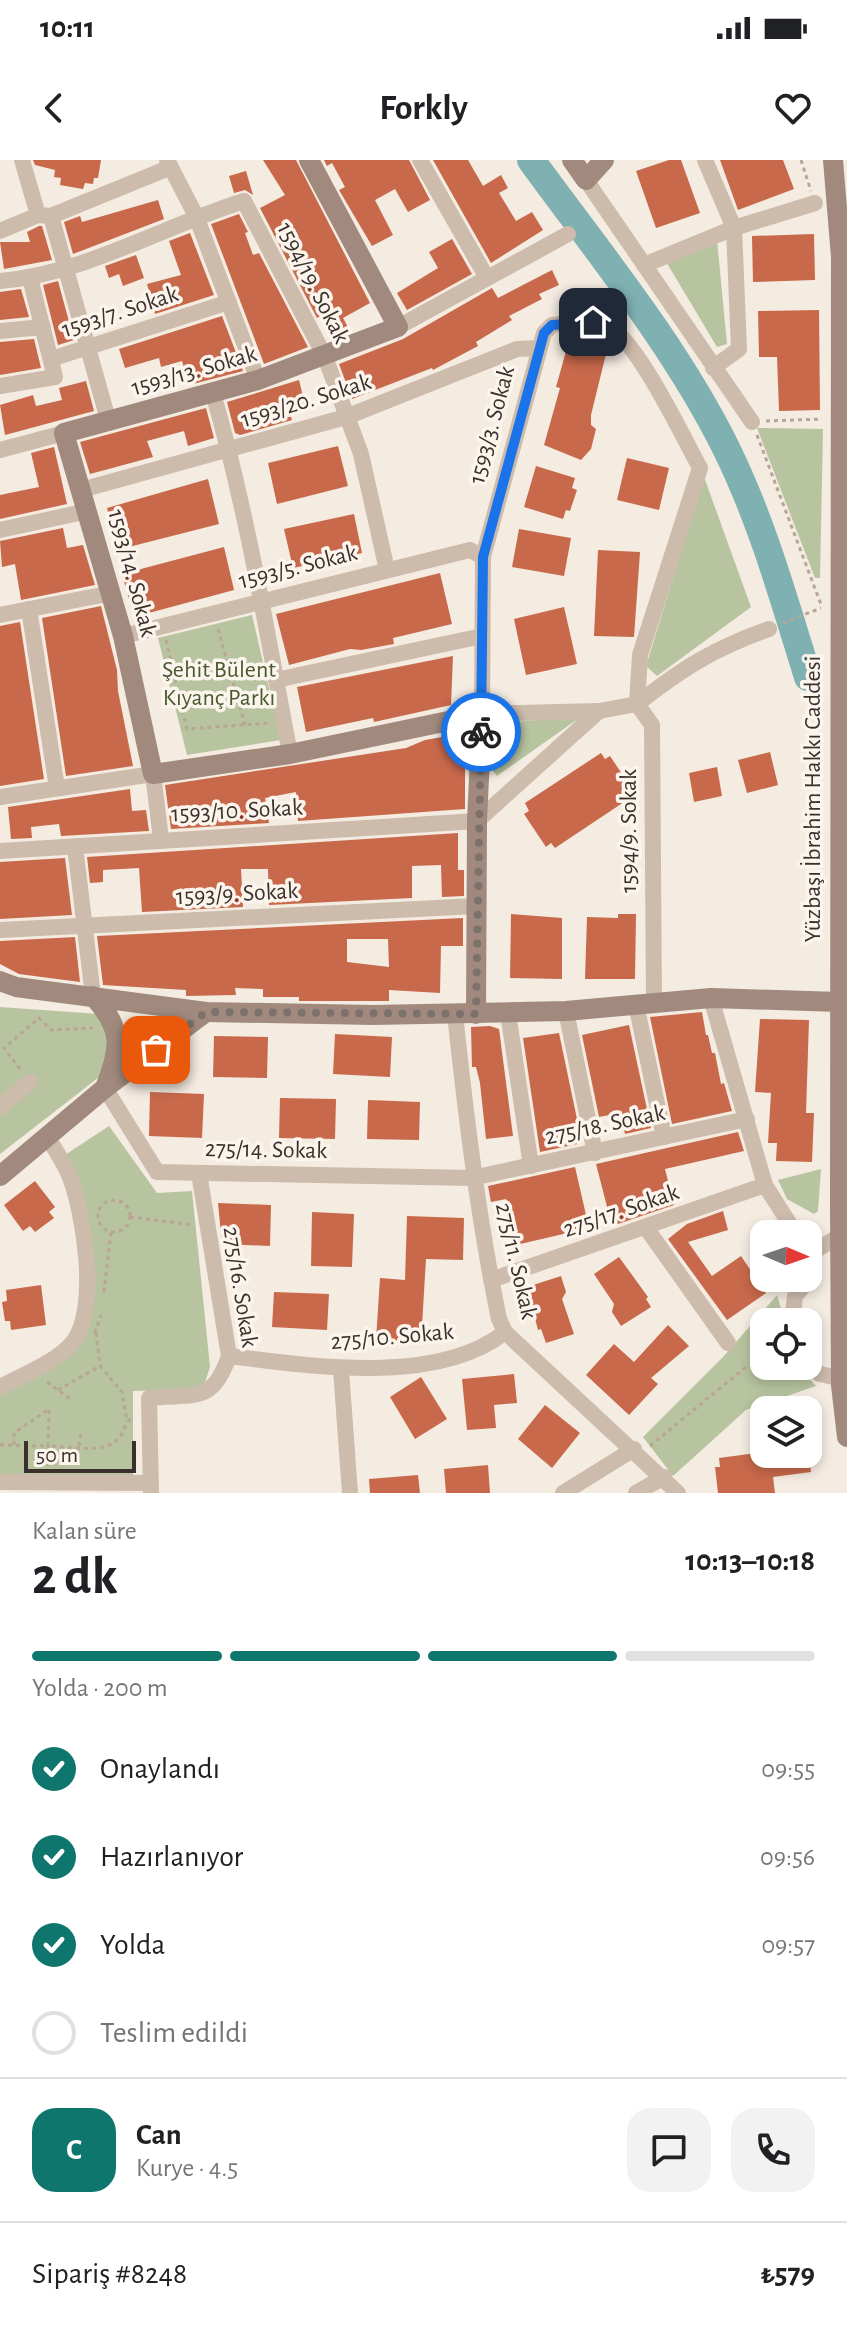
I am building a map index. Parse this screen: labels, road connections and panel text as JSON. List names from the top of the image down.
{
  "streets": {
    "main road": [
      "1593/13. Sokak",
      "1593/3. Sokak",
      "1593/14. Sokak",
      "Yüzbaşı İbrahim Hakkı Caddesi"
    ],
    "street": [
      "1594/19. Sokak",
      "1593/7. Sokak",
      "1593/20. Sokak",
      "1593/5. Sokak",
      "1593/10. Sokak",
      "1594/9. Sokak",
      "1593/9. Sokak",
      "275/18. Sokak",
      "275/14. Sokak",
      "275/17. Sokak",
      "275/11. Sokak",
      "275/16. Sokak",
      "275/10. Sokak"
    ]
  },
  "crossings": [
    ["1594/19. Sokak", "1593/13. Sokak"],
    ["1594/19. Sokak", "1593/20. Sokak"],
    ["1594/19. Sokak", "1593/5. Sokak"],
    ["1593/13. Sokak", "1593/14. Sokak"],
    ["1593/20. Sokak", "1593/3. Sokak"],
    ["1593/20. Sokak", "1593/14. Sokak"],
    ["1593/3. Sokak", "1593/5. Sokak"],
    ["1593/3. Sokak", "1593/10. Sokak"],
    ["1593/3. Sokak", "1594/9. Sokak"],
    ["1593/3. Sokak", "1593/9. Sokak"],
    ["1593/5. Sokak", "1593/14. Sokak"],
    ["1594/9. Sokak", "275/18. Sokak"],
    ["275/18. Sokak", "275/14. Sokak"],
    ["275/18. Sokak", "275/11. Sokak"],
    ["275/14. Sokak", "275/11. Sokak"],
    ["275/14. Sokak", "275/16. Sokak"],
    ["275/17. Sokak", "275/11. Sokak"],
    ["275/11. Sokak", "275/10. Sokak"],
    ["275/16. Sokak", "275/10. Sokak"]
  ],
  "parks": ["Şehit Bülent Kıyanç Parkı"],
  "scale_bar": "50 m",
  "north": "right",
  "page": {
    "status": "10:11",
    "header": "Forkly",
    "scale": "50 m",
    "heading": ["2 dk", "Kalan süre", "10:13–10:18"],
    "panel": [
      "Can",
      "Kurye · 4.5",
      "Sipariş #8248",
      "₺579"
    ],
    "bar": "Yolda · 200 m",
    "list": [
      ["Onaylandı", "09:55"],
      ["Hazırlanıyor", "09:56"],
      ["Yolda", "09:57"],
      "Teslim edildi"
    ],
    "round": "C"
  }
}
